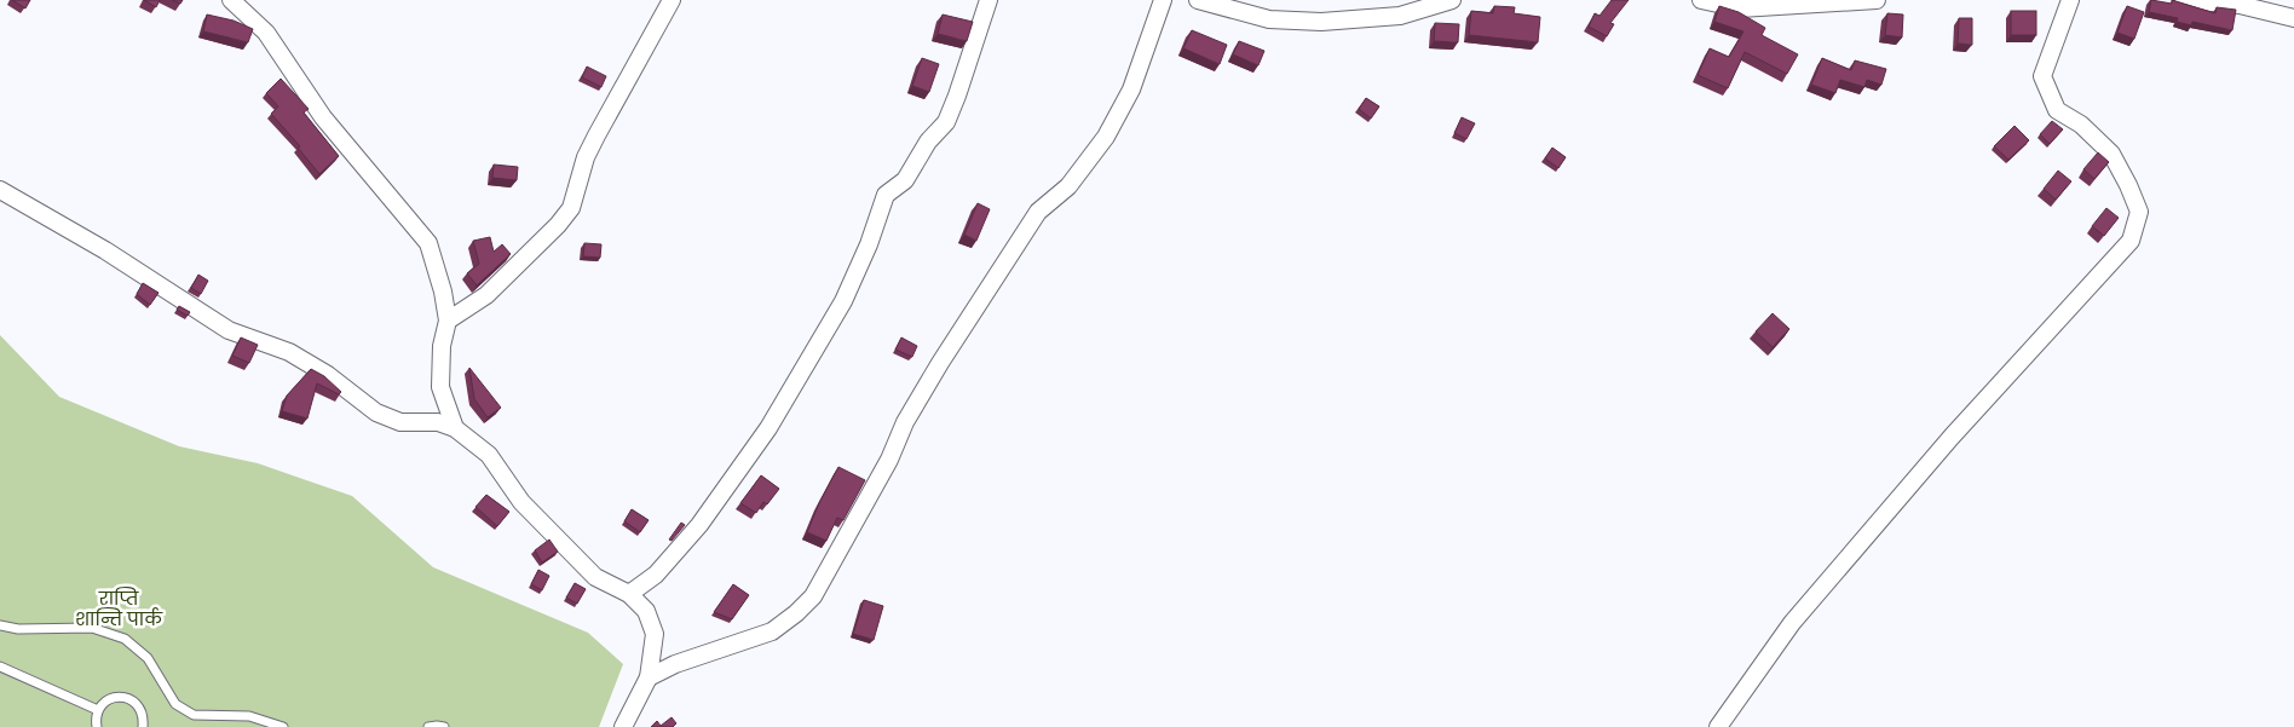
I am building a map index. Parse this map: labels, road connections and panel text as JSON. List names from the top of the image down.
{
  "parks": ["राप्ति शान्ति पार्क"]
}
